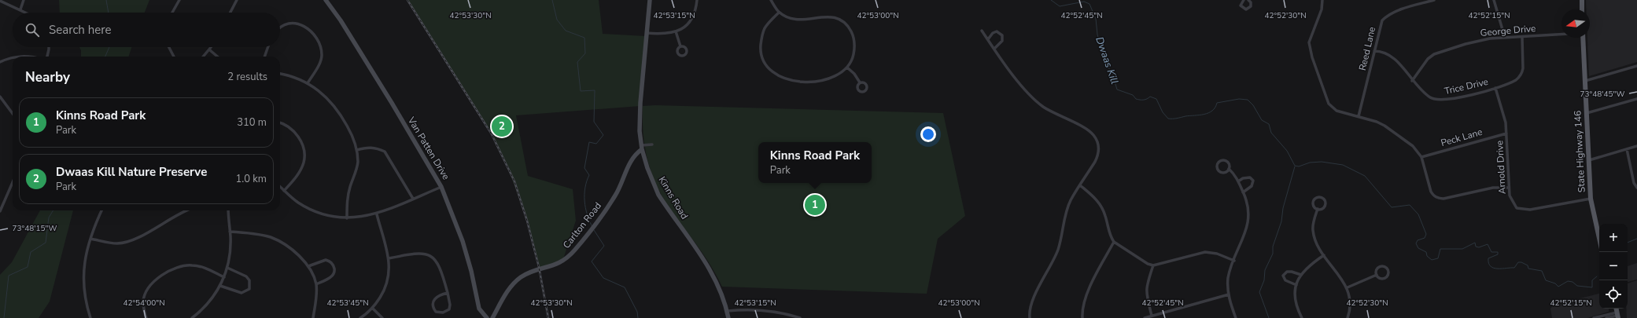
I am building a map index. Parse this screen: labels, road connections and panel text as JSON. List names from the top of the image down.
{
  "streets": {
    "main road": ["State Highway 146"],
    "street": [
      "George Drive",
      "Reed Lane",
      "Trice Drive",
      "Peck Lane",
      "Van Patten Drive",
      "Arnold Drive",
      "Kinns Road",
      "Carlton Road"
    ]
  },
  "crossings": [
    ["George Drive", "Trice Drive"],
    ["Reed Lane", "Trice Drive"],
    ["Trice Drive", "Arnold Drive"],
    ["Peck Lane", "Arnold Drive"],
    ["State Highway 146", "Arnold Drive"],
    ["Kinns Road", "Carlton Road"]
  ],
  "water": ["Dwaas Kill"],
  "north": "left",
  "page": {
    "search": "Search here",
    "heading": ["Nearby", "2 results"],
    "list": [
      {
        "mark": "1",
        "name": "Kinns Road Park",
        "note": "Park",
        "value": "310 m"
      },
      {
        "mark": "2",
        "name": "Dwaas Kill Nature Preserve",
        "note": "Park",
        "value": "1.0 km"
      }
    ],
    "pins": ["2", "1"],
    "popup": ["Kinns Road Park", "Park"],
    "map_buttons": ["+", "−"]
  },
  "coordinates": [
    "42°53'30\"N",
    "42°53'15\"N",
    "42°53'00\"N",
    "42°52'45\"N",
    "42°52'30\"N",
    "42°52'15\"N",
    "73°48'45\"W",
    "73°48'15\"W",
    "42°54'00\"N",
    "42°53'45\"N"
  ]
}
